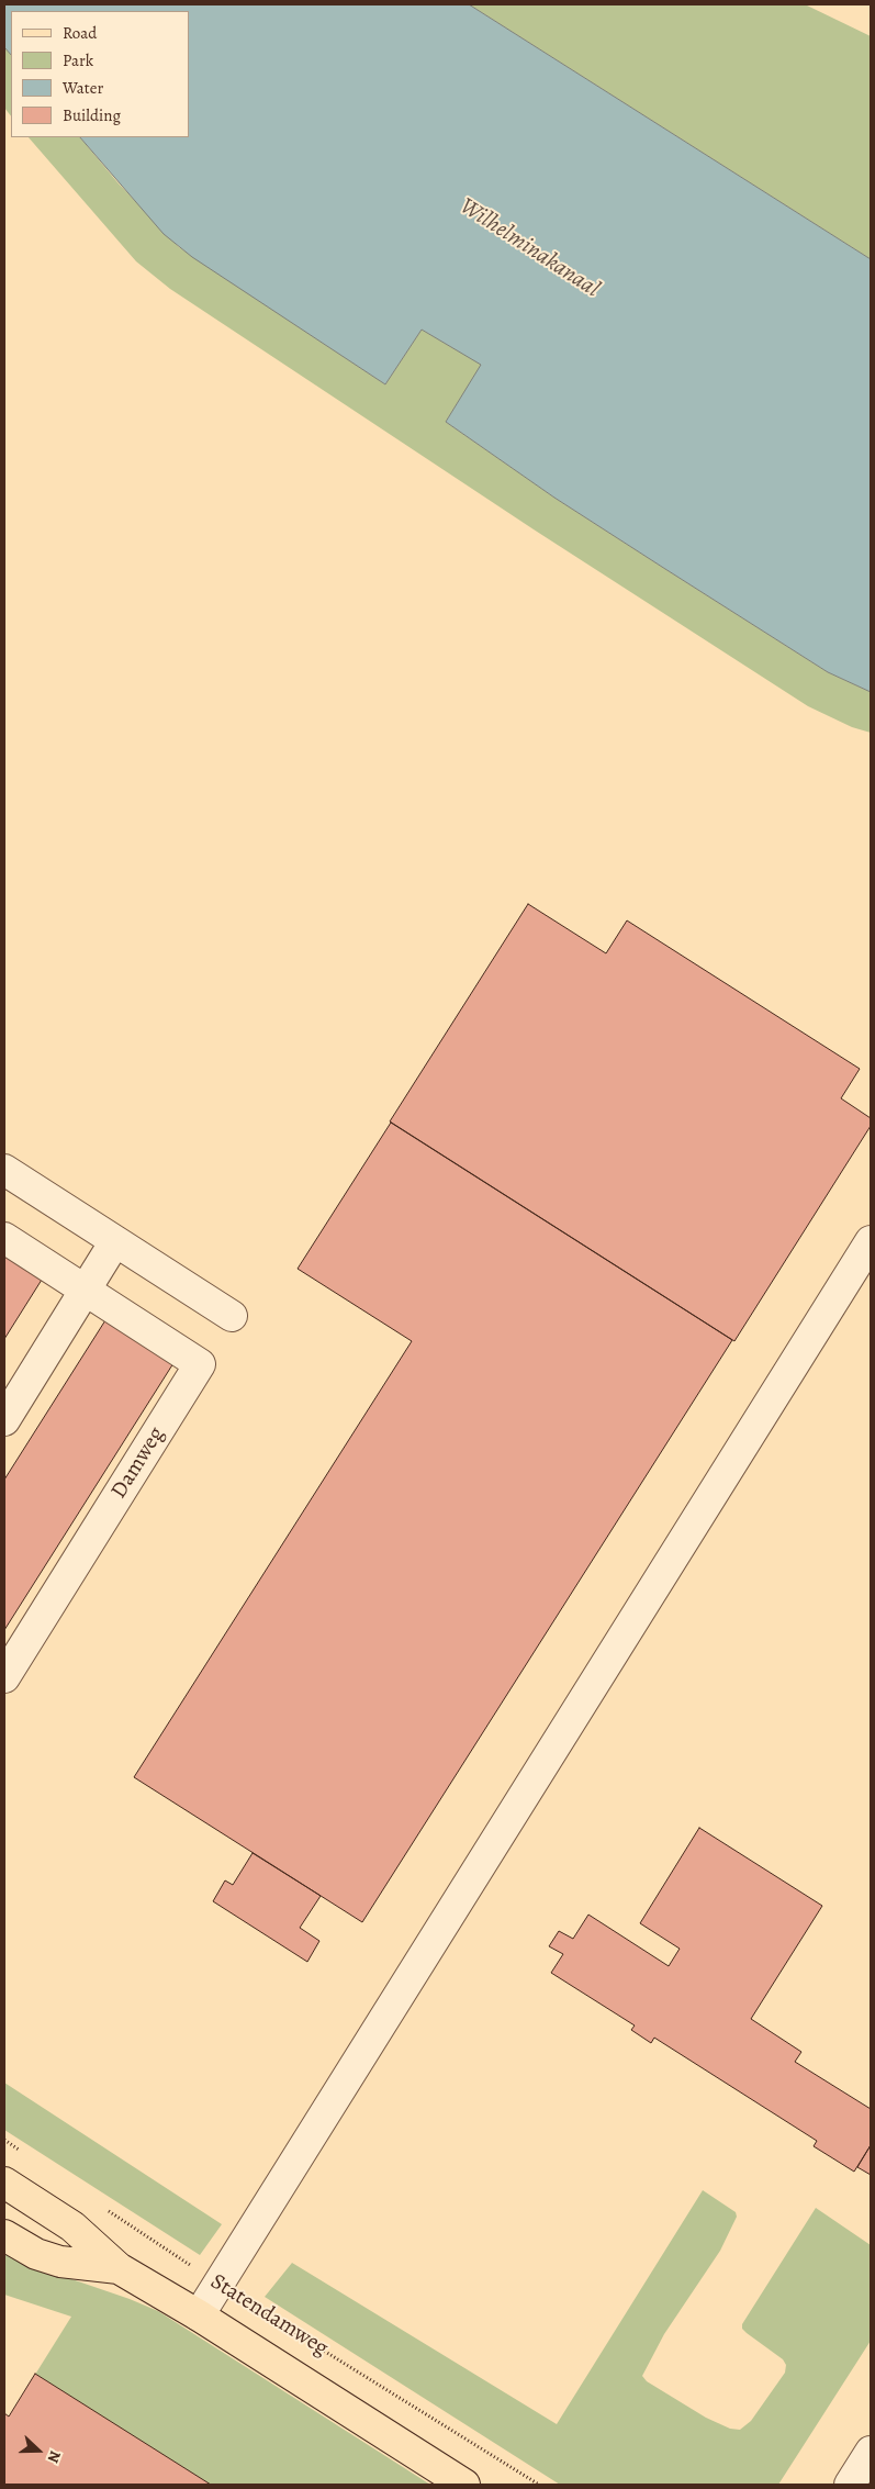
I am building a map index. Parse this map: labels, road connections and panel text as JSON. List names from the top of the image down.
{
  "streets": {
    "main road": ["Statendamweg"],
    "street": ["Damweg"]
  },
  "water": ["Wilhelminakanaal"],
  "legend": [
    "Road",
    "Park",
    "Water",
    "Building"
  ],
  "north": "right"
}
